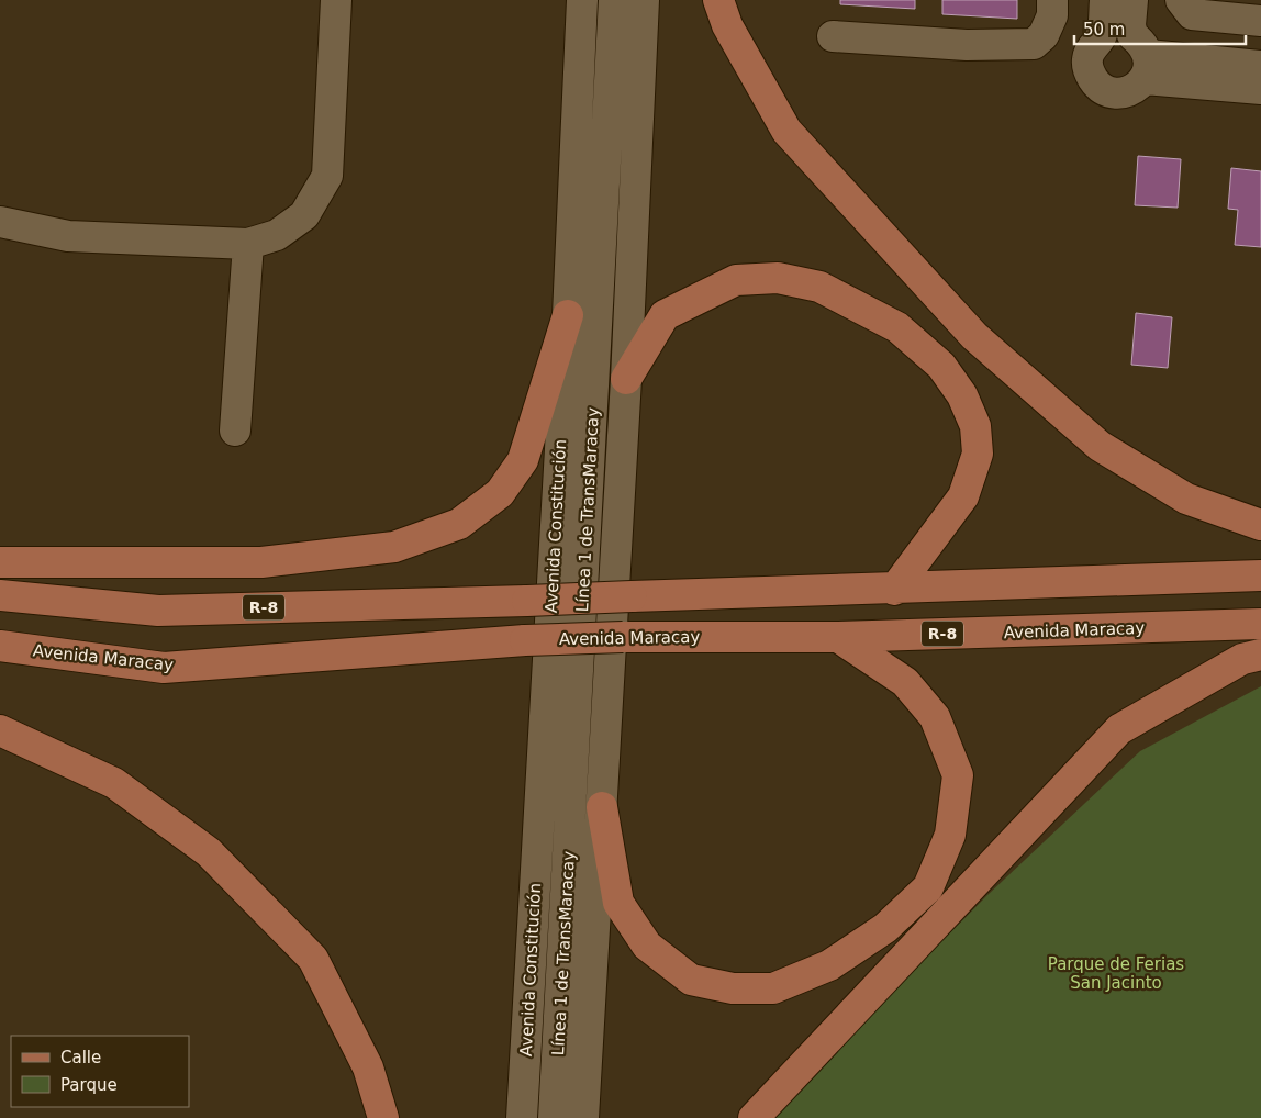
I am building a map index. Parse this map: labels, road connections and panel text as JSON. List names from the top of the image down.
{
  "streets": {
    "main road": ["R-8", "Avenida Maracay"],
    "street": ["Línea 1 de TransMaracay", "Avenida Constitución"]
  },
  "parks": ["Parque de Ferias San Jacinto"],
  "legend": ["Calle", "Parque"],
  "scale_bar": "50 m"
}
